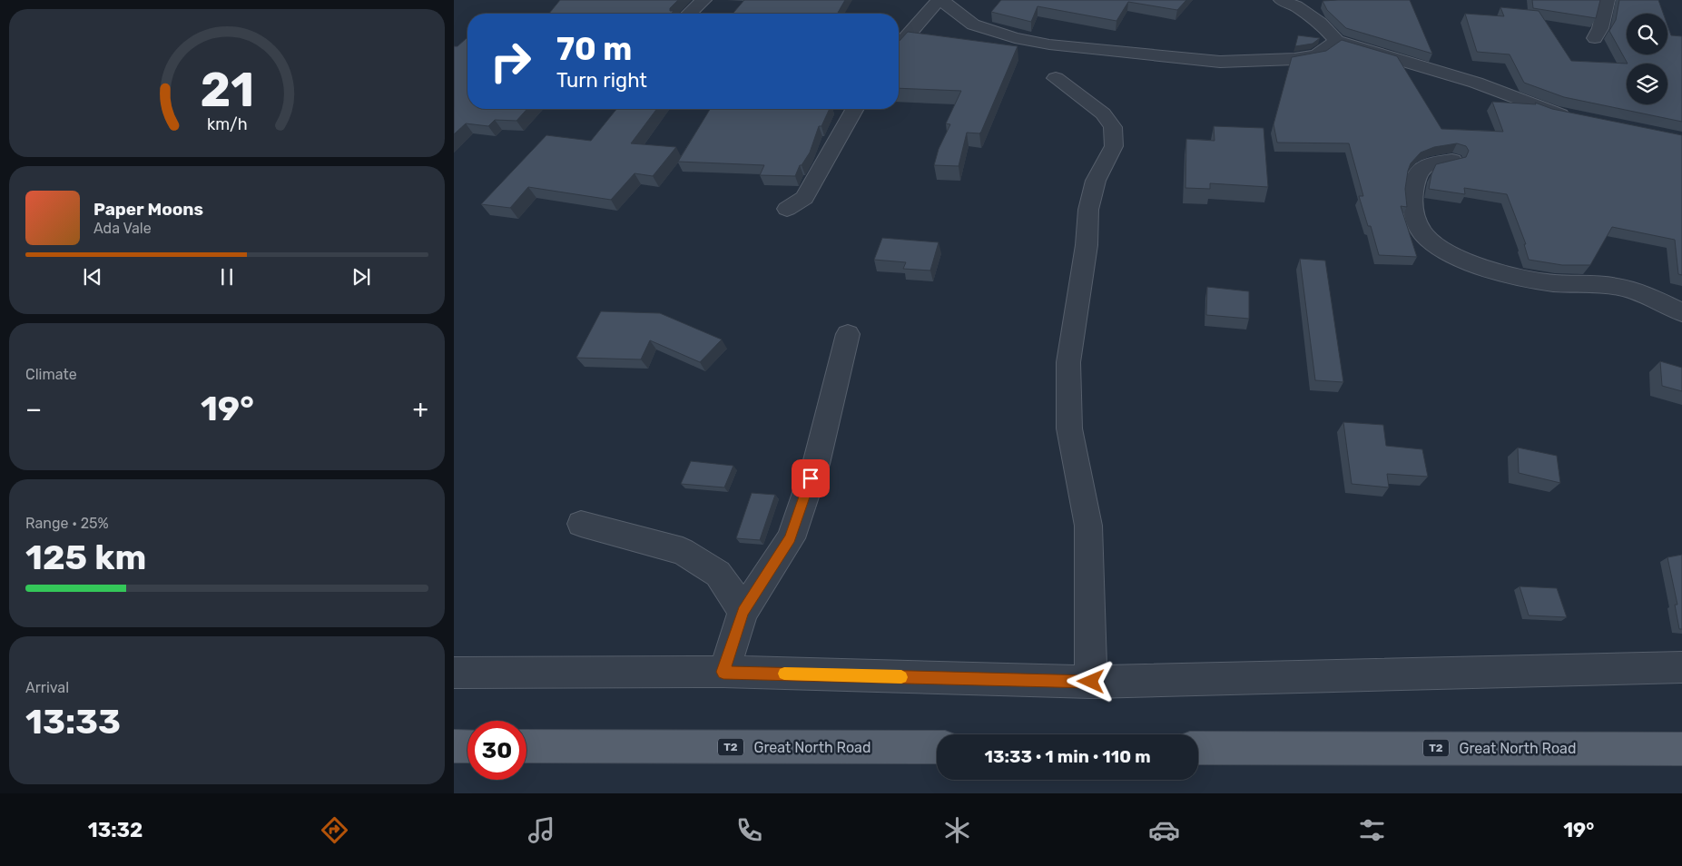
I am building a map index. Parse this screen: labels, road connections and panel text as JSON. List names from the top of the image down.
{
  "streets": {
    "main road": ["T2", "Great North Road"]
  },
  "page": {
    "turn": ["70 m", "Turn right"],
    "song": ["Paper Moons", "Ada Vale"],
    "tile": [
      "Climate",
      ["Range · 25%", "125 km"],
      ["Arrival", "13:33"]
    ],
    "heat": ["−", "19°", "+"],
    "limit": "30",
    "trip": "13:33 · 1 min · 110 m",
    "tabs": ["13:32", "19°"],
    "gauge": ["21", "km/h"]
  }
}
